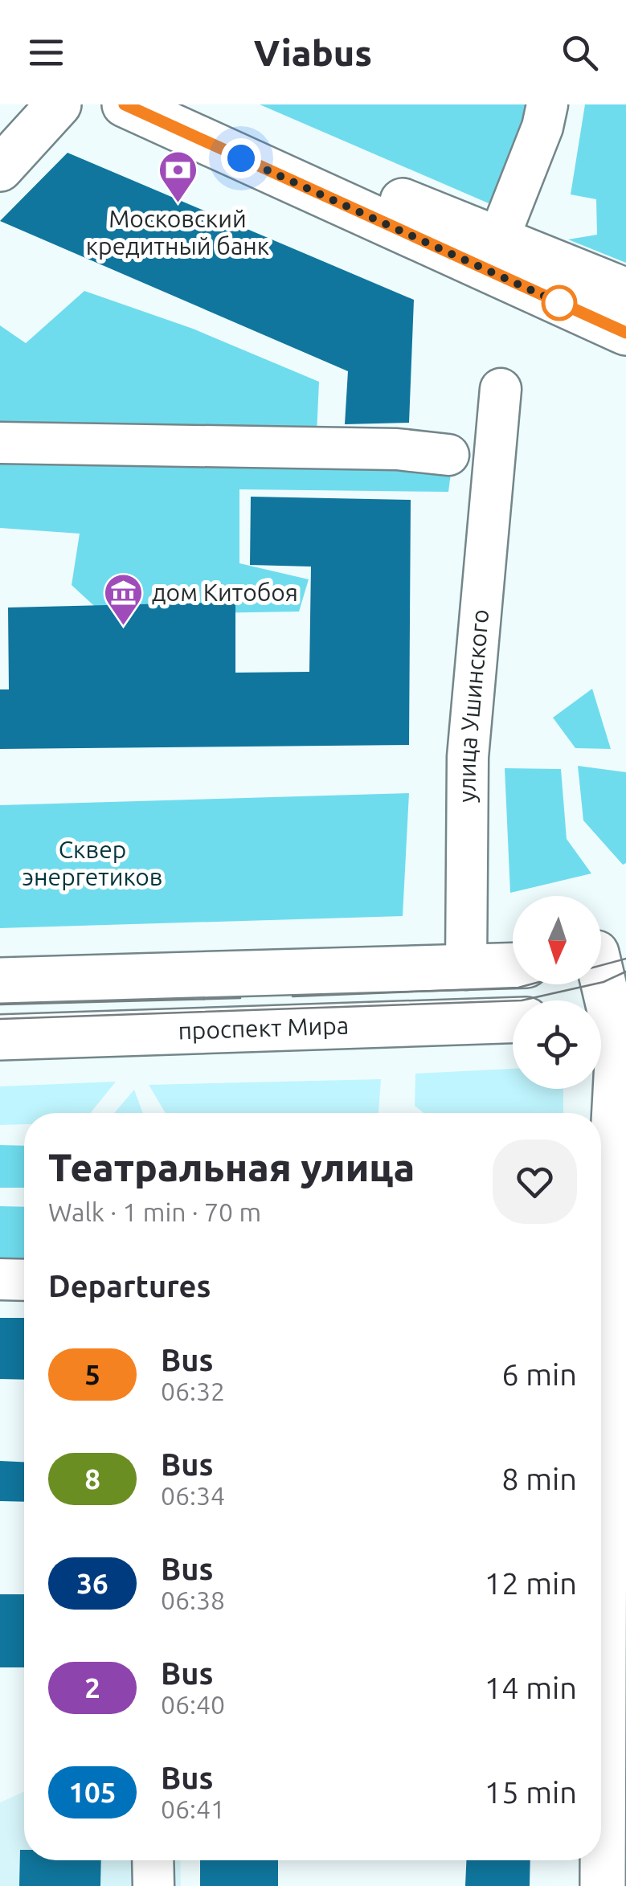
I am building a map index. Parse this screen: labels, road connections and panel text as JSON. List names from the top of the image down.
{
  "streets": {
    "main road": ["улица Ушинского", "проспект Мира"]
  },
  "crossings": [
    ["улица Ушинского", "проспект Мира"]
  ],
  "parks": ["Сквер энергетиков"],
  "places": {
    "bank": ["Московский кредитный банк"],
    "museum": ["дом Китобоя"]
  },
  "lines": ["bus line 5"],
  "north": "bottom",
  "page": {
    "header": "Viabus",
    "heading": [
      ["Театральная улица", "Walk · 1 min · 70 m"],
      "Departures"
    ],
    "list": [
      {
        "mark": "5",
        "name": "Bus",
        "note": "06:32",
        "value": "6 min"
      },
      {
        "mark": "8",
        "name": "Bus",
        "note": "06:34",
        "value": "8 min"
      },
      {
        "mark": "36",
        "name": "Bus",
        "note": "06:38",
        "value": "12 min"
      },
      {
        "mark": "2",
        "name": "Bus",
        "note": "06:40",
        "value": "14 min"
      },
      {
        "mark": "105",
        "name": "Bus",
        "note": "06:41",
        "value": "15 min"
      }
    ]
  }
}
